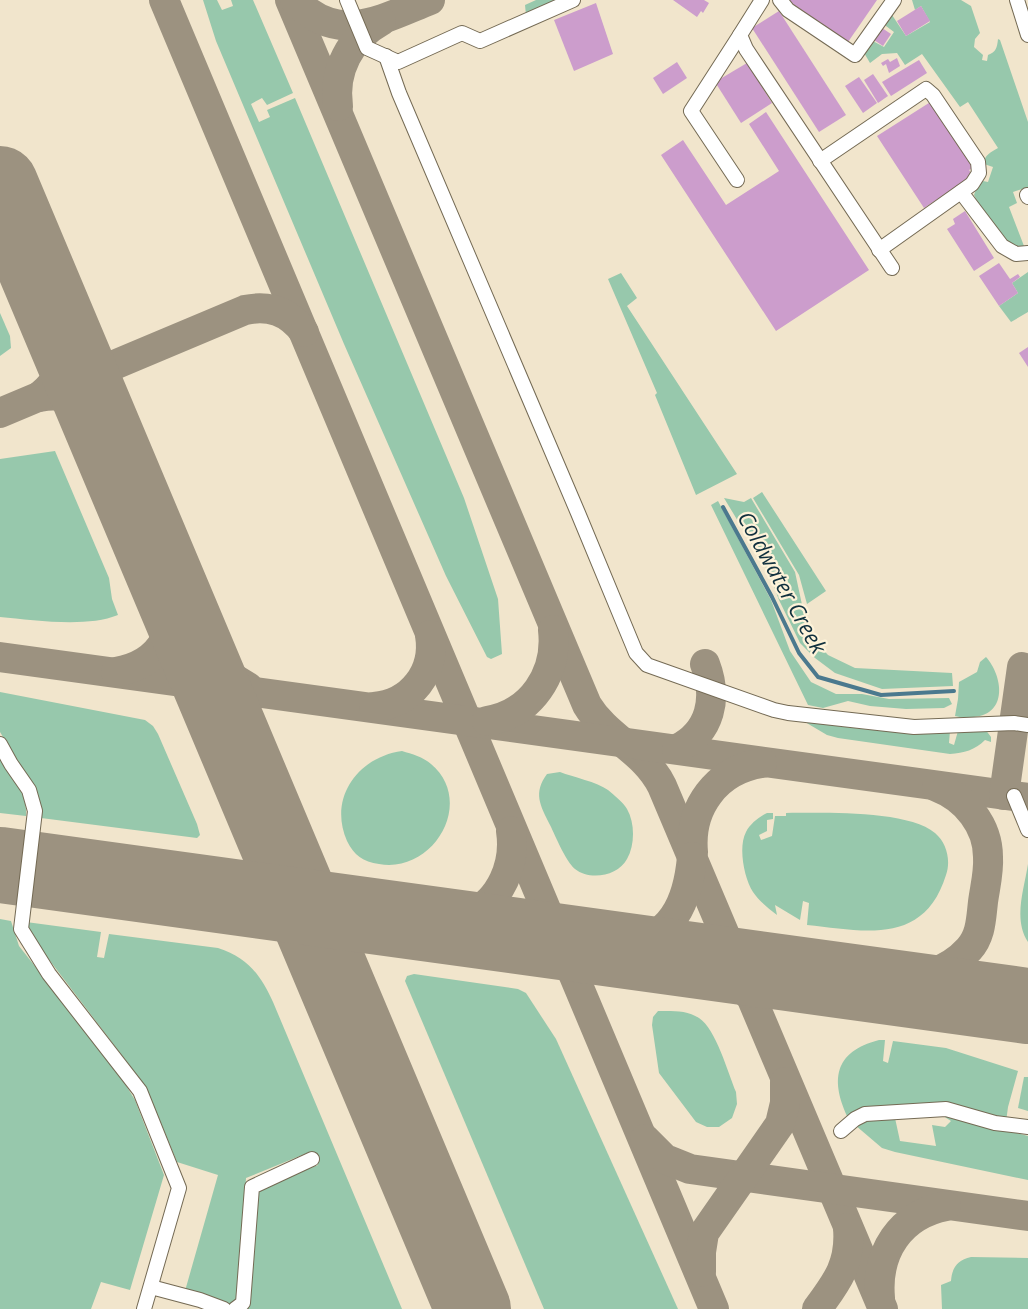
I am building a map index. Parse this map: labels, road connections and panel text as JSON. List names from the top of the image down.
{
  "water": ["Coldwater Creek"]
}
